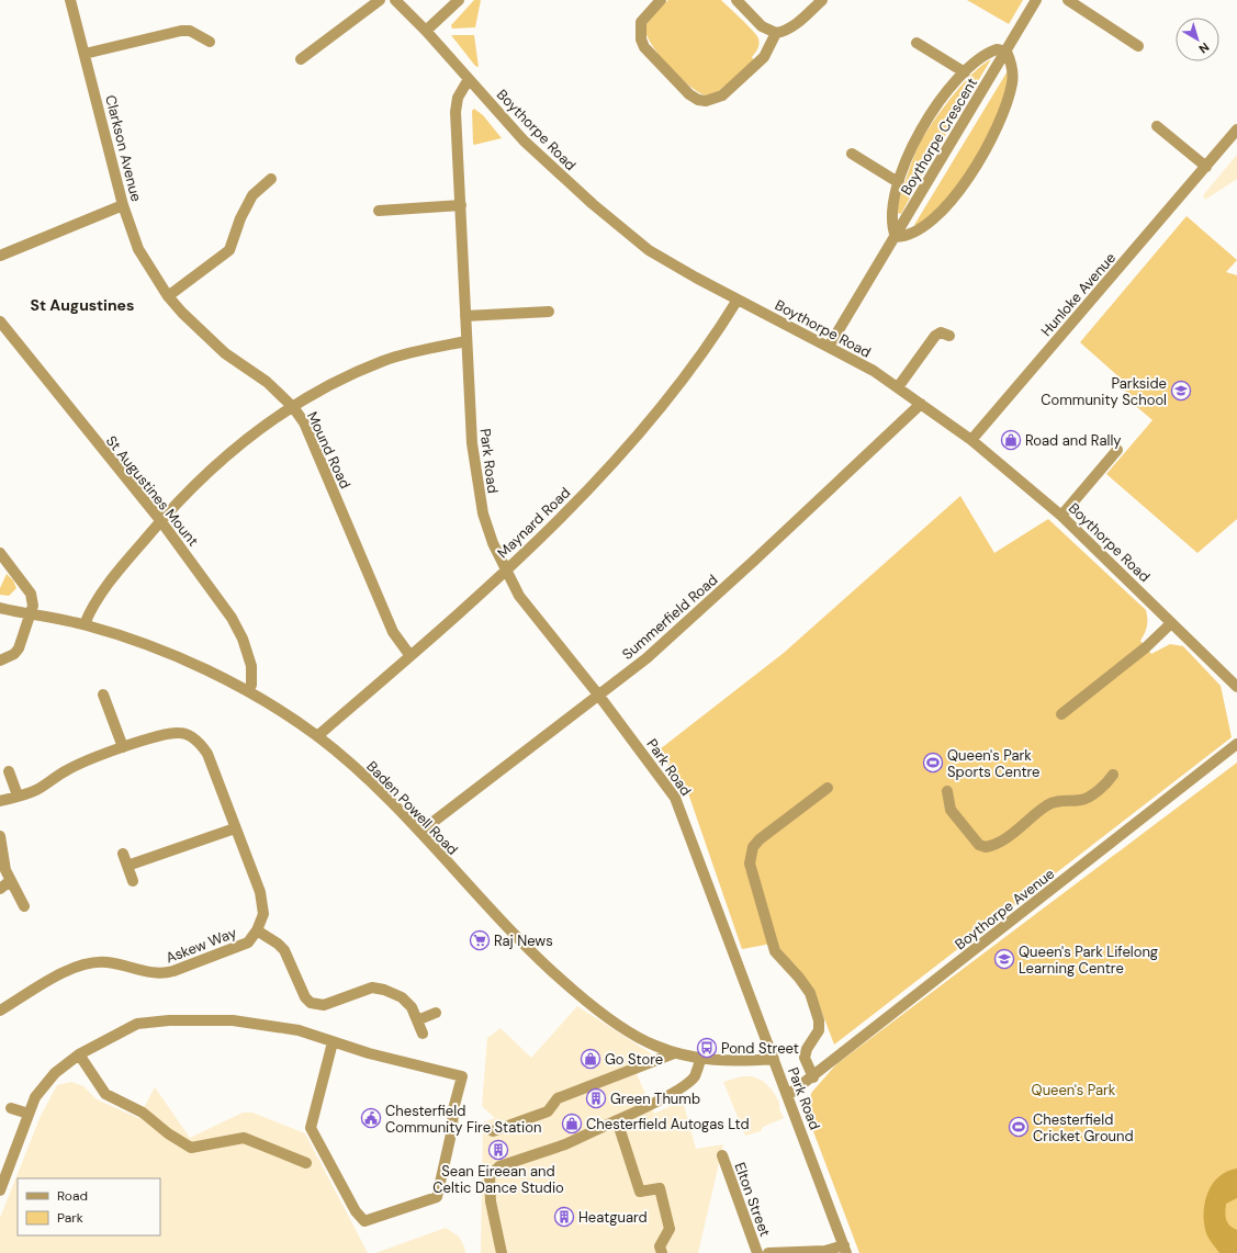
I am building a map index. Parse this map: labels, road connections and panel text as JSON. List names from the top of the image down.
{
  "streets": {
    "street": [
      "Boythorpe Road",
      "Boythorpe Crescent",
      "Clarkson Avenue",
      "Hunloke Avenue",
      "Mound Road",
      "Park Road",
      "St Augustines Mount",
      "Maynard Road",
      "Summerfield Road",
      "Baden Powell Road",
      "Boythorpe Avenue",
      "Askew Way",
      "Elton Street"
    ]
  },
  "crossings": [
    ["Boythorpe Road", "Boythorpe Crescent"],
    ["Boythorpe Road", "Hunloke Avenue"],
    ["Boythorpe Road", "Park Road"],
    ["Boythorpe Road", "Maynard Road"],
    ["Boythorpe Road", "Summerfield Road"],
    ["Clarkson Avenue", "Mound Road"],
    ["Mound Road", "Maynard Road"],
    ["Park Road", "Maynard Road"],
    ["Park Road", "Summerfield Road"],
    ["Park Road", "Baden Powell Road"],
    ["Park Road", "Boythorpe Avenue"],
    ["St Augustines Mount", "Baden Powell Road"],
    ["Maynard Road", "Baden Powell Road"],
    ["Summerfield Road", "Baden Powell Road"]
  ],
  "districts": ["St Augustines"],
  "parks": ["Queen's Park"],
  "places": {
    "school or university": ["Parkside Community School", "Queen's Park Lifelong Learning Centre"],
    "shop": ["Road and Rally", "Go Store", "Chesterfield Autogas Ltd"],
    "sports": ["Queen's Park Sports Centre", "Chesterfield Cricket Ground"],
    "supermarket": ["Raj News"],
    "bus stop": ["Pond Street"],
    "building": ["Green Thumb", "Sean Eireean and Celtic Dance Studio", "Heatguard"],
    "public building": ["Chesterfield Community Fire Station"]
  },
  "legend": ["Road", "Park"],
  "north": "bottom right"
}
